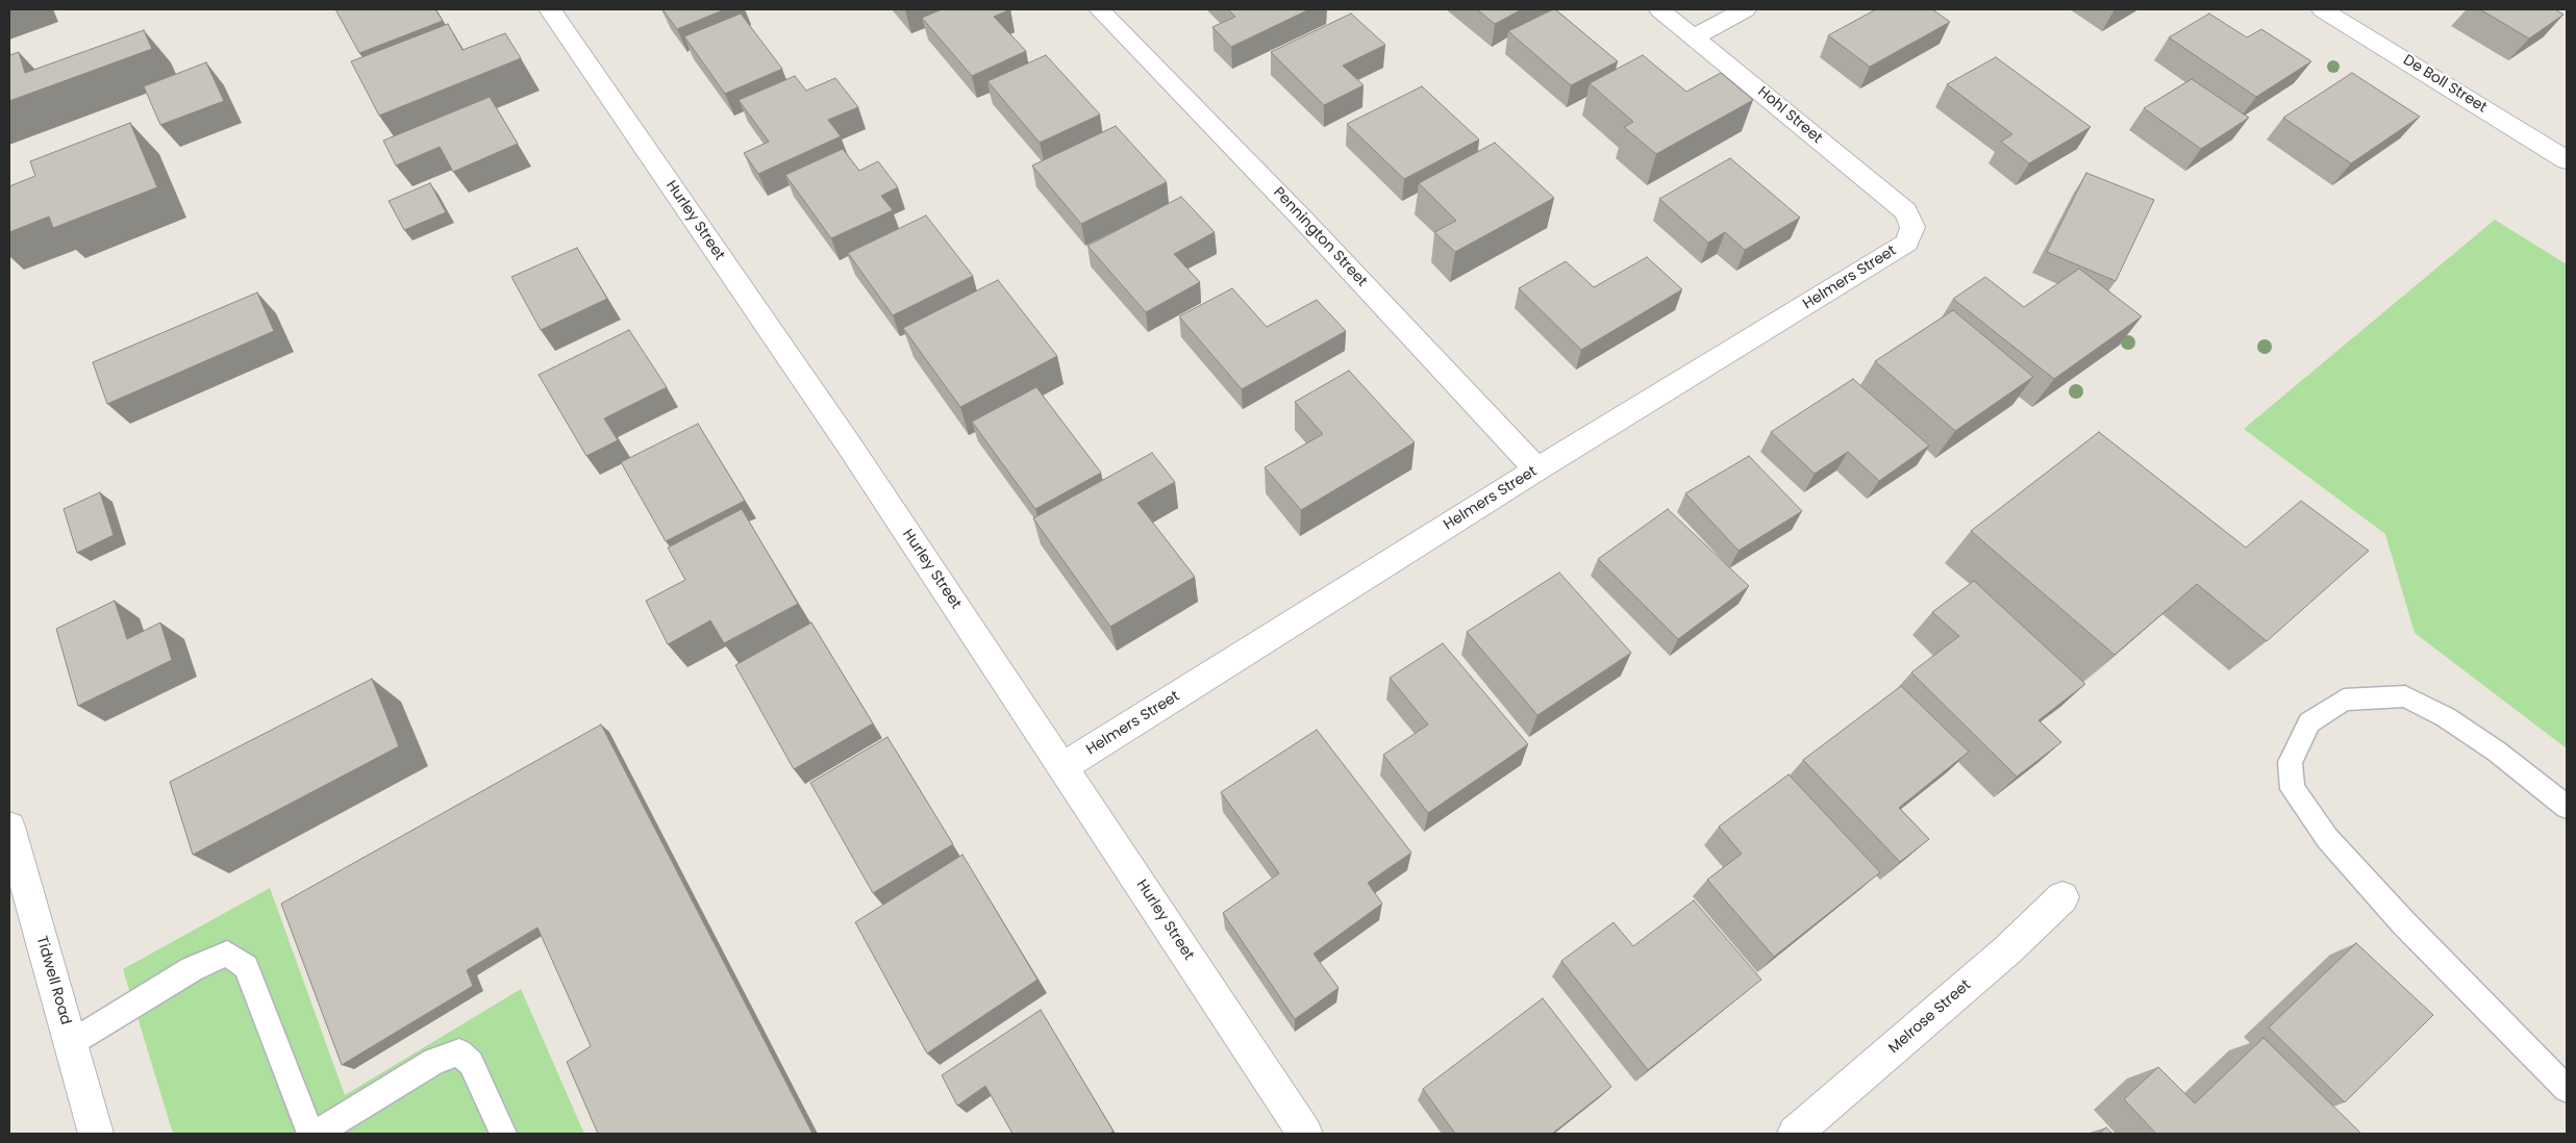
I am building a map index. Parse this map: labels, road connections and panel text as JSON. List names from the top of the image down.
{
  "streets": {
    "street": [
      "De Boll Street",
      "Hohl Street",
      "Hurley Street",
      "Pennington Street",
      "Helmers Street",
      "Tidwell Road",
      "Melrose Street"
    ]
  },
  "crossings": [
    ["Hohl Street", "Helmers Street"],
    ["Hurley Street", "Helmers Street"],
    ["Pennington Street", "Helmers Street"]
  ]
}
